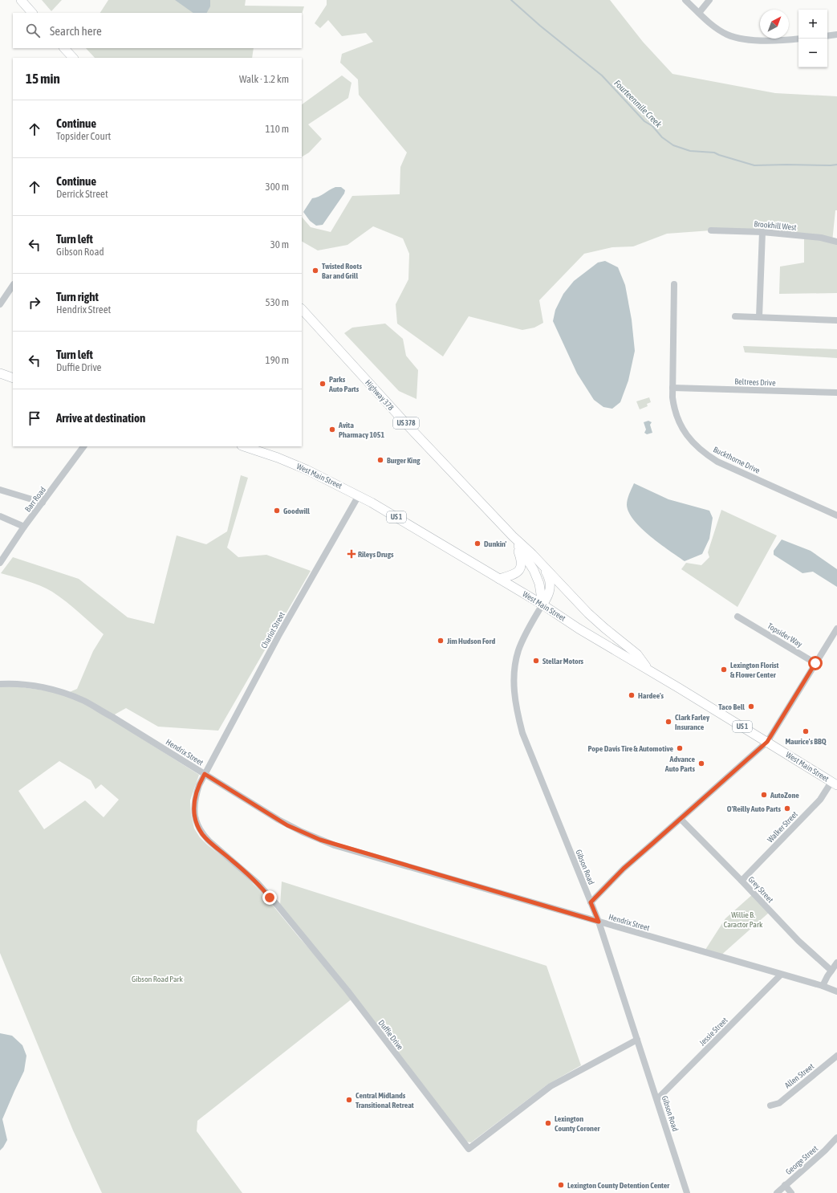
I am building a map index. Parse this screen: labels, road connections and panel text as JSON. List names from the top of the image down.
{
  "streets": {
    "main road": [
      "Highway 378",
      "US 378",
      "West Main Street",
      "US 1"
    ],
    "street": [
      "Brookhill West",
      "Beltrees Drive",
      "Buckthorne Drive",
      "Barr Road",
      "Chariot Street",
      "Topsider Way",
      "Hendrix Street",
      "Walker Street",
      "Gibson Road",
      "Grey Street",
      "Jessie Street",
      "Duffie Drive",
      "Allen Street",
      "George Street"
    ]
  },
  "crossings": [
    ["Beltrees Drive", "Buckthorne Drive"],
    ["Highway 378", "US 378"],
    ["US 378", "West Main Street"],
    ["US 378", "Gibson Road"],
    ["West Main Street", "Chariot Street"],
    ["West Main Street", "Walker Street"],
    ["West Main Street", "Gibson Road"],
    ["Chariot Street", "Hendrix Street"],
    ["Chariot Street", "Duffie Drive"],
    ["Hendrix Street", "Gibson Road"],
    ["Hendrix Street", "Jessie Street"],
    ["Hendrix Street", "Duffie Drive"],
    ["Walker Street", "Grey Street"],
    ["Gibson Road", "Jessie Street"],
    ["Gibson Road", "Duffie Drive"]
  ],
  "water": ["Fourteenmile Creek"],
  "parks": ["Willie B. Caractor Park", "Gibson Road Park"],
  "places": {
    "other": [
      "Twisted Roots Bar and Grill",
      "Parks Auto Parts",
      "Avita Pharmacy 1051",
      "Burger King",
      "Goodwill",
      "Dunkin'",
      "Jim Hudson Ford",
      "Stellar Motors",
      "Lexington Florist & Flower Center",
      "Hardee's",
      "Taco Bell",
      "Clark Farley Insurance",
      "Maurice's BBQ",
      "Pope Davis Tire & Automotive",
      "Advance Auto Parts",
      "AutoZone",
      "O'Reilly Auto Parts",
      "Central Midlands Transitional Retreat",
      "Lexington County Coroner",
      "Lexington County Detention Center"
    ],
    "health": ["Rileys Drugs"]
  },
  "north": "top right",
  "page": {
    "map_buttons": ["+", "−"],
    "search": "Search here",
    "heading": ["15 min", "Walk · 1.2 km"],
    "list": [
      ["Continue", "Topsider Court", "110 m"],
      ["Continue", "Derrick Street", "300 m"],
      ["Turn left", "Gibson Road", "30 m"],
      ["Turn right", "Hendrix Street", "530 m"],
      ["Turn left", "Duffie Drive", "190 m"],
      "Arrive at destination"
    ]
  }
}
